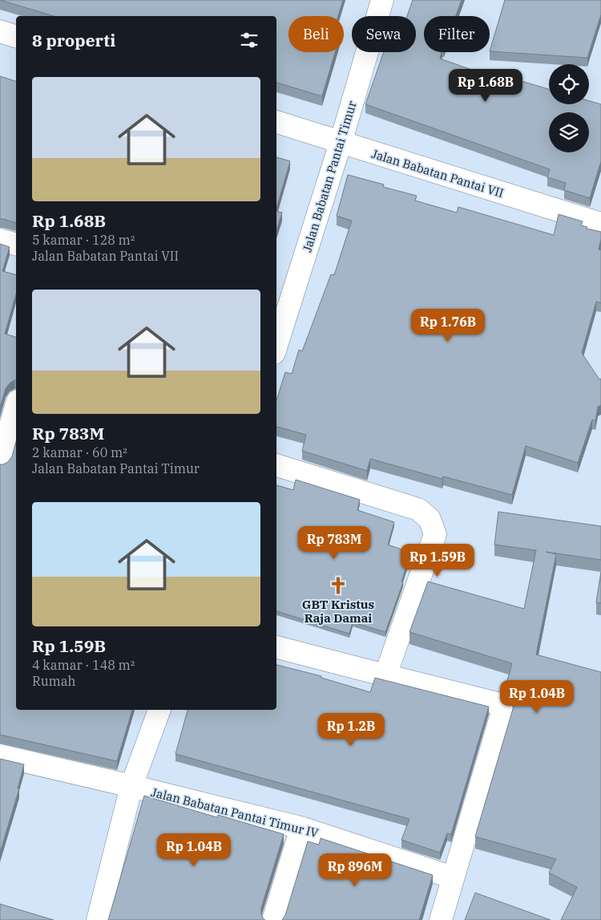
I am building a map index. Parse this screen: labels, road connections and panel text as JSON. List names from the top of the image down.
{
  "streets": {
    "street": ["Jalan Babatan Pantai VII", "Jalan Babatan Pantai Timur", "Jalan Babatan Pantai Timur IV"]
  },
  "crossings": [
    ["Jalan Babatan Pantai VII", "Jalan Babatan Pantai Timur"]
  ],
  "places": {
    "church": ["GBT Kristus Raja Damai"]
  },
  "page": {
    "chip": ["Beli", "Sewa", "Filter"],
    "heading": "8 properti",
    "list": [
      {
        "name": "Rp 1.68B",
        "note": "5 kamar · 128 m² · Jalan Babatan Pantai VII"
      },
      {
        "name": "Rp 783M",
        "note": "2 kamar · 60 m² · Jalan Babatan Pantai Timur"
      },
      {
        "name": "Rp 1.59B",
        "note": "4 kamar · 148 m² · Rumah"
      }
    ],
    "price": [
      "Rp 1.68B",
      "Rp 1.76B",
      "Rp 783M",
      "Rp 1.59B",
      "Rp 1.04B",
      "Rp 1.2B",
      "Rp 1.04B",
      "Rp 896M"
    ]
  }
}
